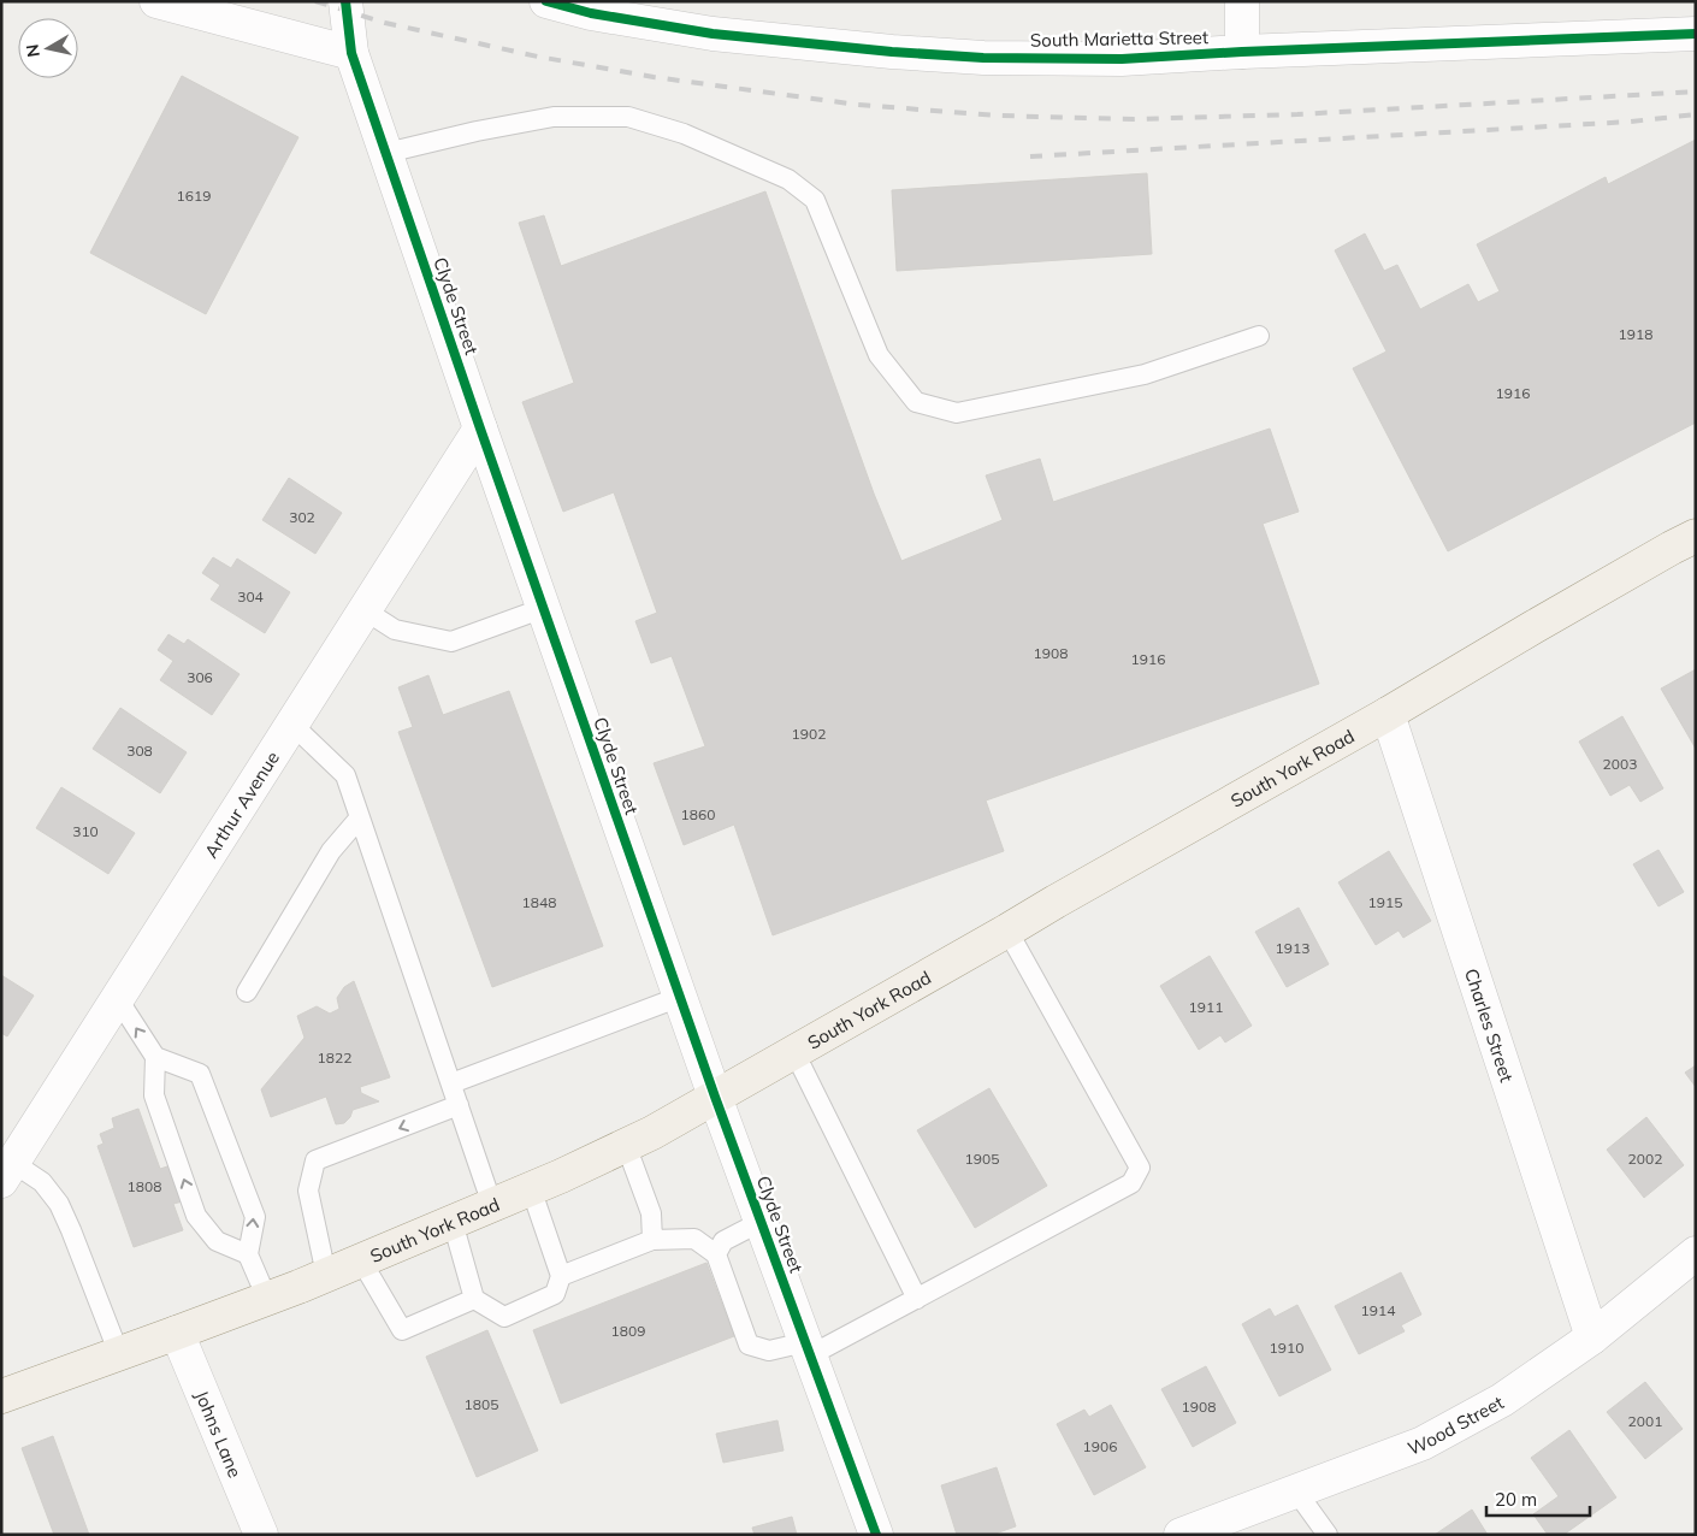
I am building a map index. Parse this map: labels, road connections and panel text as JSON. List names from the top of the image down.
{
  "streets": {
    "main road": ["South York Road"],
    "street": [
      "South Marietta Street",
      "Clyde Street",
      "Arthur Avenue",
      "Charles Street",
      "Wood Street",
      "Johns Lane"
    ]
  },
  "crossings": [
    ["Clyde Street", "South York Road"],
    ["Clyde Street", "Arthur Avenue"],
    ["South York Road", "Charles Street"],
    ["South York Road", "Johns Lane"],
    ["Charles Street", "Wood Street"]
  ],
  "house_numbers": [
    "1619",
    "1918",
    "1916",
    "302",
    "304",
    "1908",
    "1916",
    "306",
    "1902",
    "308",
    "2003",
    "1860",
    "310",
    "1848",
    "1915",
    "1913",
    "1911",
    "1822",
    "1905",
    "2002",
    "1808",
    "1914",
    "1809",
    "1910",
    "1805",
    "1908",
    "2001",
    "1906"
  ],
  "scale_bar": "20 m",
  "north": "left"
}
